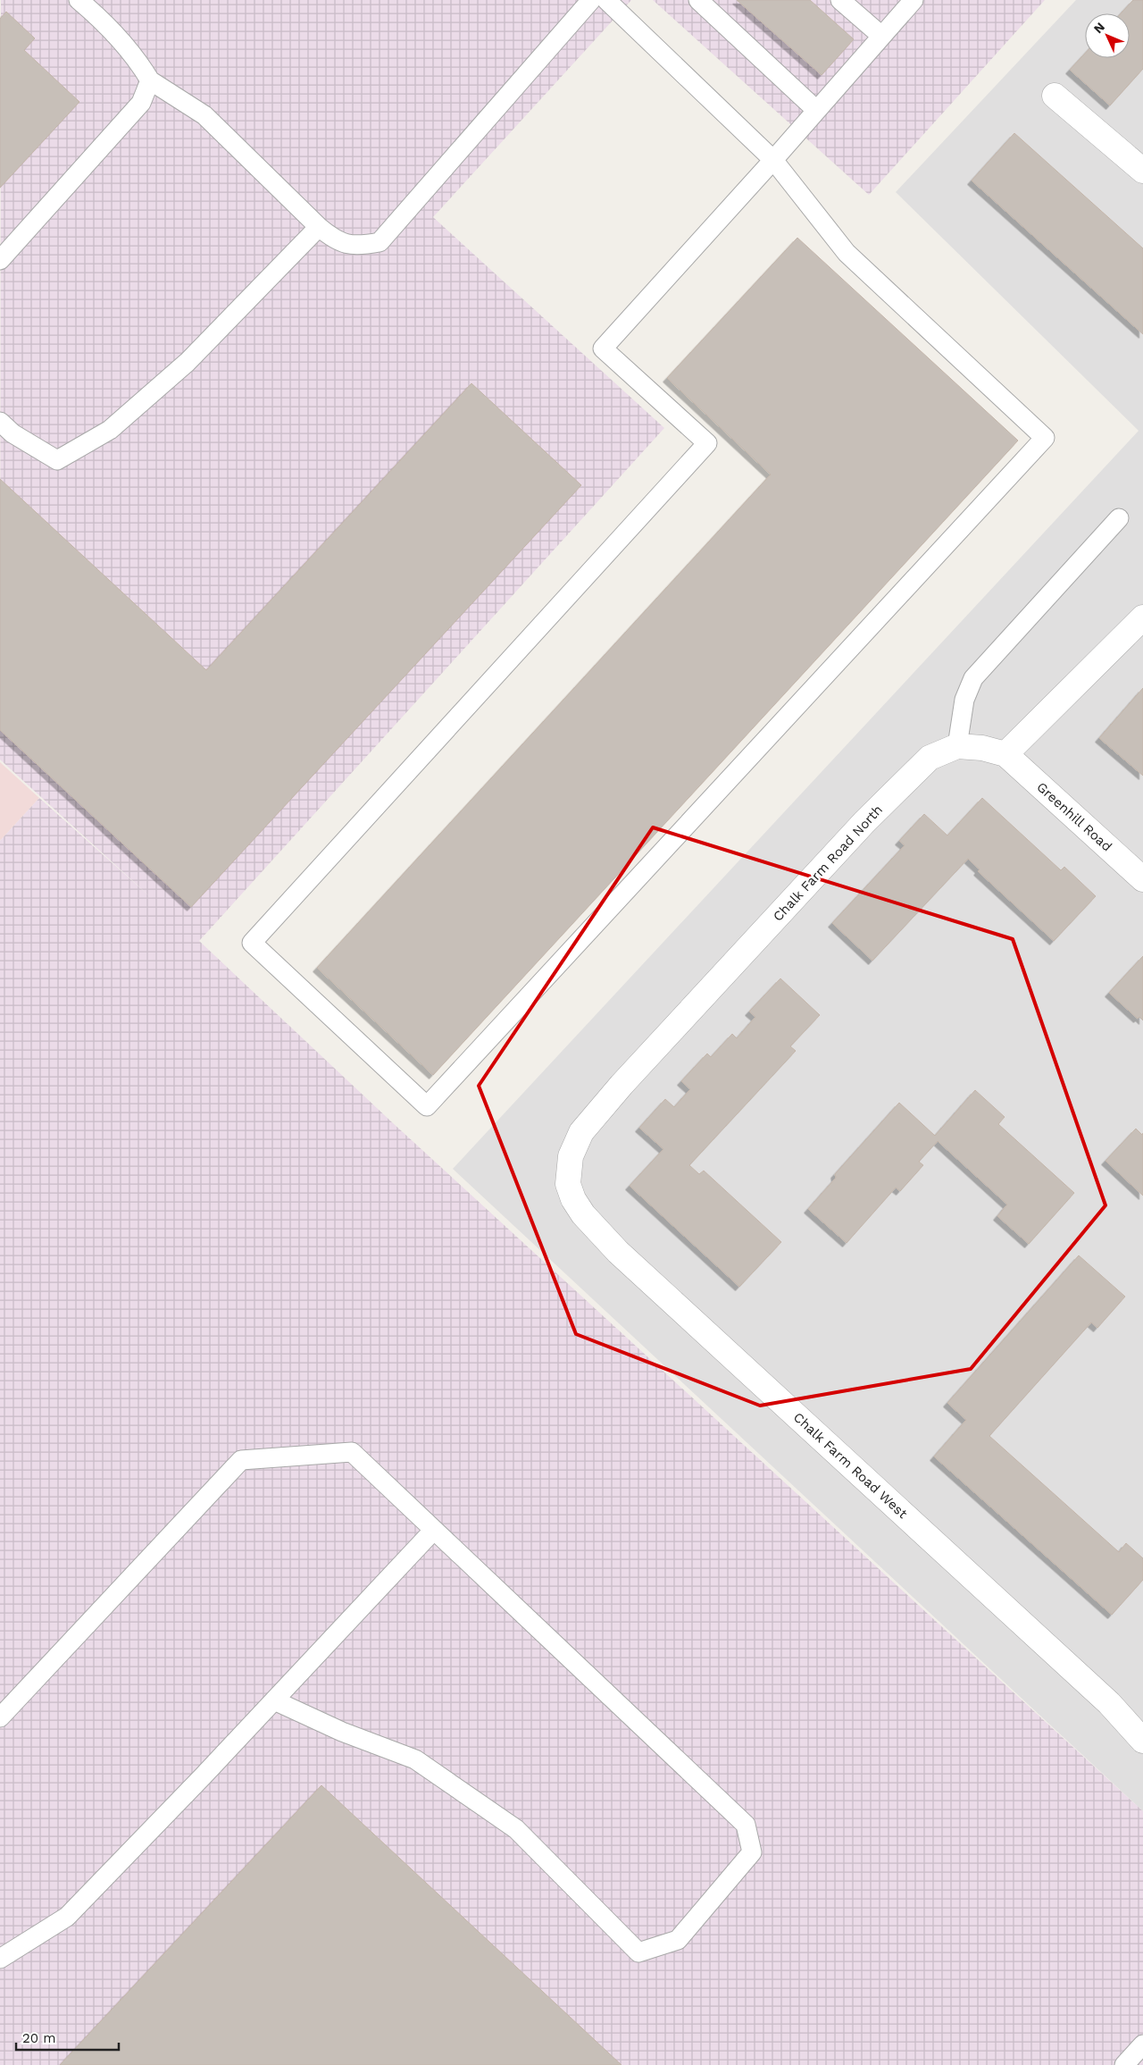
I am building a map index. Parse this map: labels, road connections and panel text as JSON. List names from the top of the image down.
{
  "streets": {
    "street": ["Greenhill Road", "Chalk Farm Road North", "Chalk Farm Road West"]
  },
  "crossings": [
    ["Greenhill Road", "Chalk Farm Road North"],
    ["Chalk Farm Road North", "Chalk Farm Road West"]
  ],
  "scale_bar": "20 m",
  "north": "top left"
}
